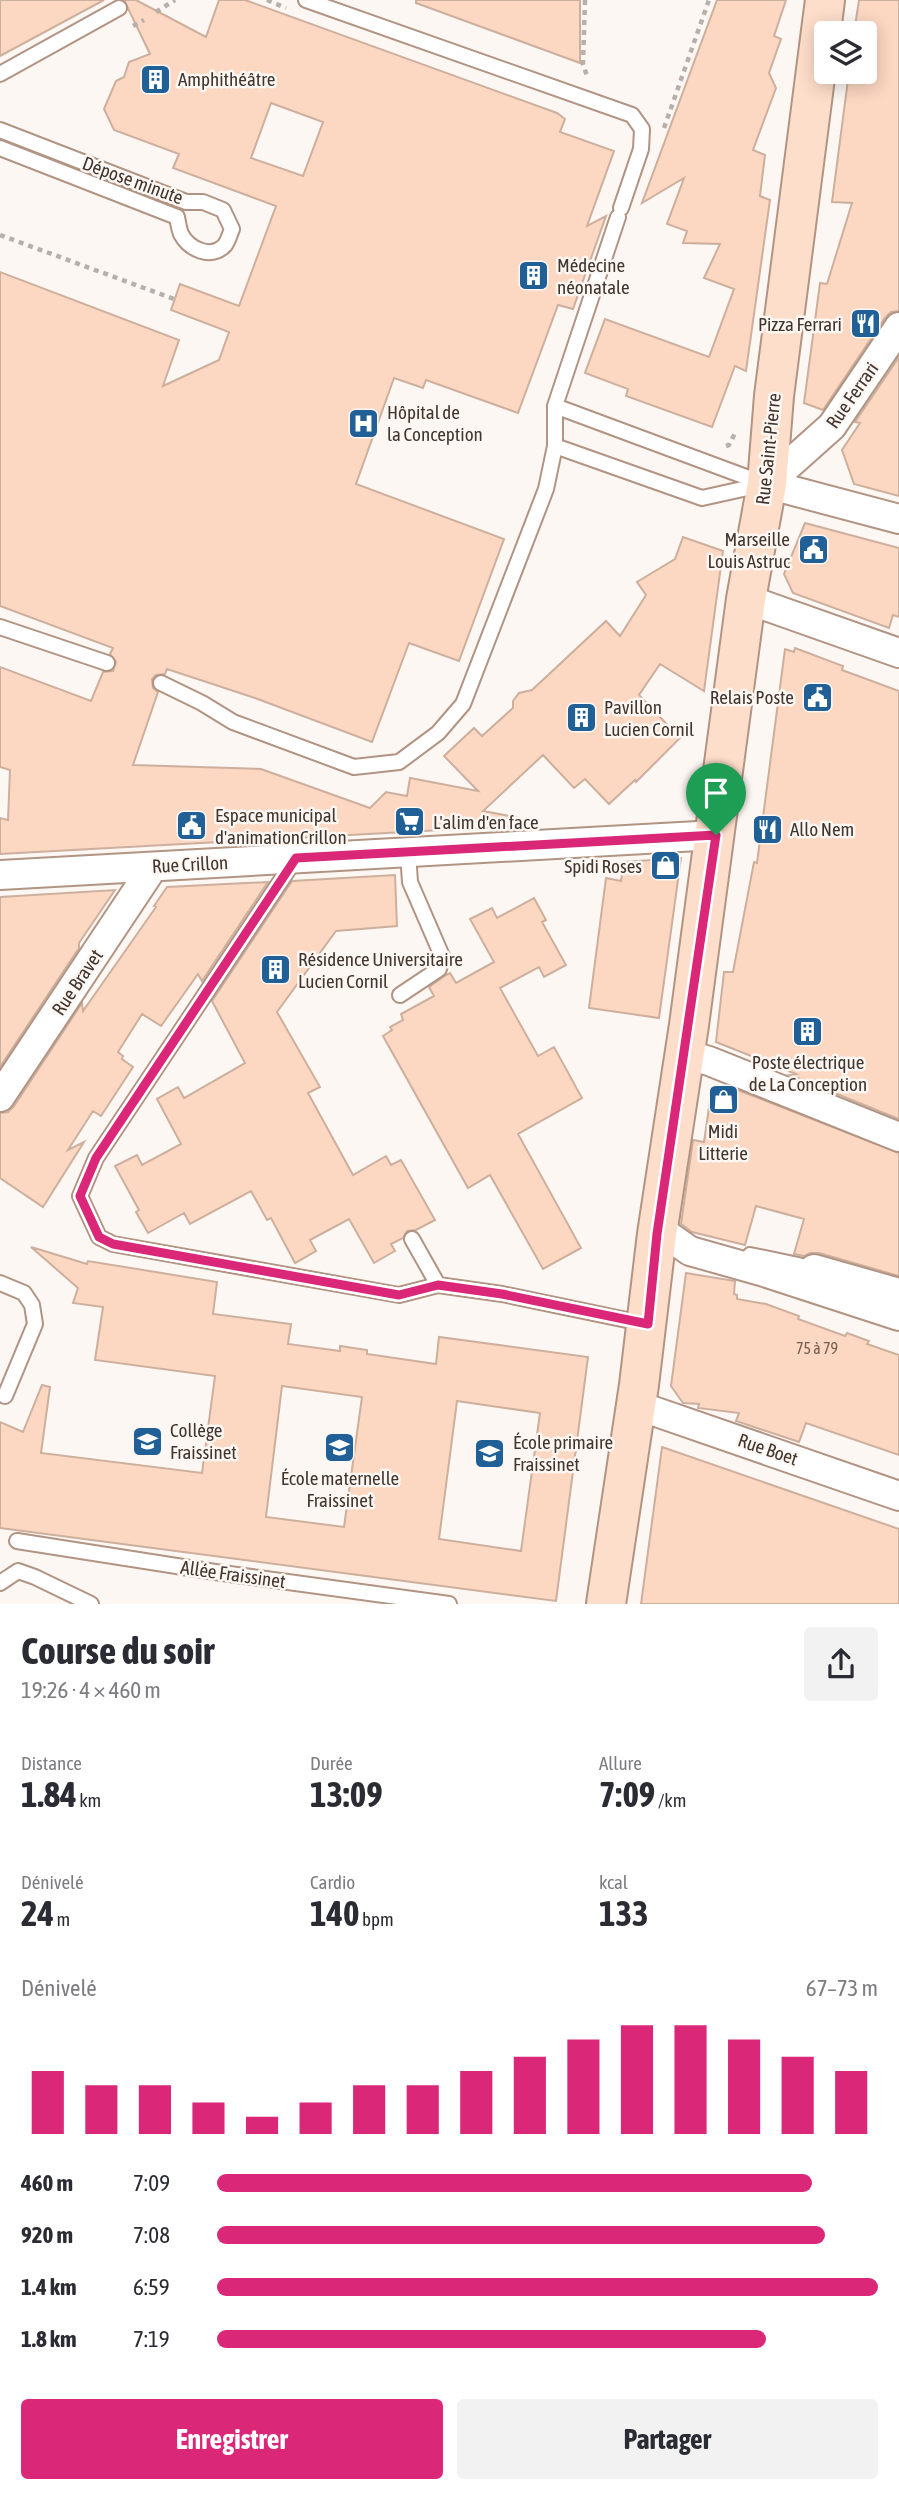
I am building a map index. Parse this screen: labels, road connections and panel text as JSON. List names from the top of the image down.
{
  "streets": {
    "street": [
      "Rue Ferrari",
      "Rue Saint-Pierre",
      "Rue Crillon",
      "Rue Bravet",
      "Rue Boet"
    ],
    "lane": ["Dépose minute", "Allée Fraissinet"]
  },
  "crossings": [
    ["Rue Ferrari", "Rue Saint-Pierre"],
    ["Rue Saint-Pierre", "Rue Crillon"],
    ["Rue Saint-Pierre", "Rue Boet"],
    ["Rue Crillon", "Rue Bravet"]
  ],
  "places": {
    "building": [
      "Amphithéâtre",
      "Médecine néonatale",
      "Pavillon Lucien Cornil",
      "Résidence Universitaire Lucien Cornil",
      "Poste électrique de La Conception"
    ],
    "restaurant": ["Pizza Ferrari", "Allo Nem"],
    "hospital": ["Hôpital de la Conception"],
    "public building": ["Marseille Louis Astruc", "Relais Poste", "Espace municipal d'animationCrillon"],
    "supermarket": ["L'alim d'en face"],
    "shop": ["Spidi Roses", "Midi Litterie"],
    "school or university": ["Collège Fraissinet", "École maternelle Fraissinet", "École primaire Fraissinet"]
  },
  "house_numbers": ["75 à 79"],
  "page": {
    "heading": ["Course du soir", "19:26 · 4 × 460 m"],
    "stats": [
      ["Distance", "1.84 km"],
      ["Durée", "13:09"],
      ["Allure", "7:09 /km"],
      ["Dénivelé", "24 m"],
      ["Cardio", "140 bpm"],
      ["kcal", "133"]
    ],
    "chart": ["Dénivelé", "67–73 m"],
    "list": [
      {
        "name": "460 m",
        "note": "7:09"
      },
      {
        "name": "920 m",
        "note": "7:08"
      },
      {
        "name": "1.4 km",
        "note": "6:59"
      },
      {
        "name": "1.8 km",
        "note": "7:19"
      }
    ],
    "buttons": ["Enregistrer", "Partager"]
  }
}
